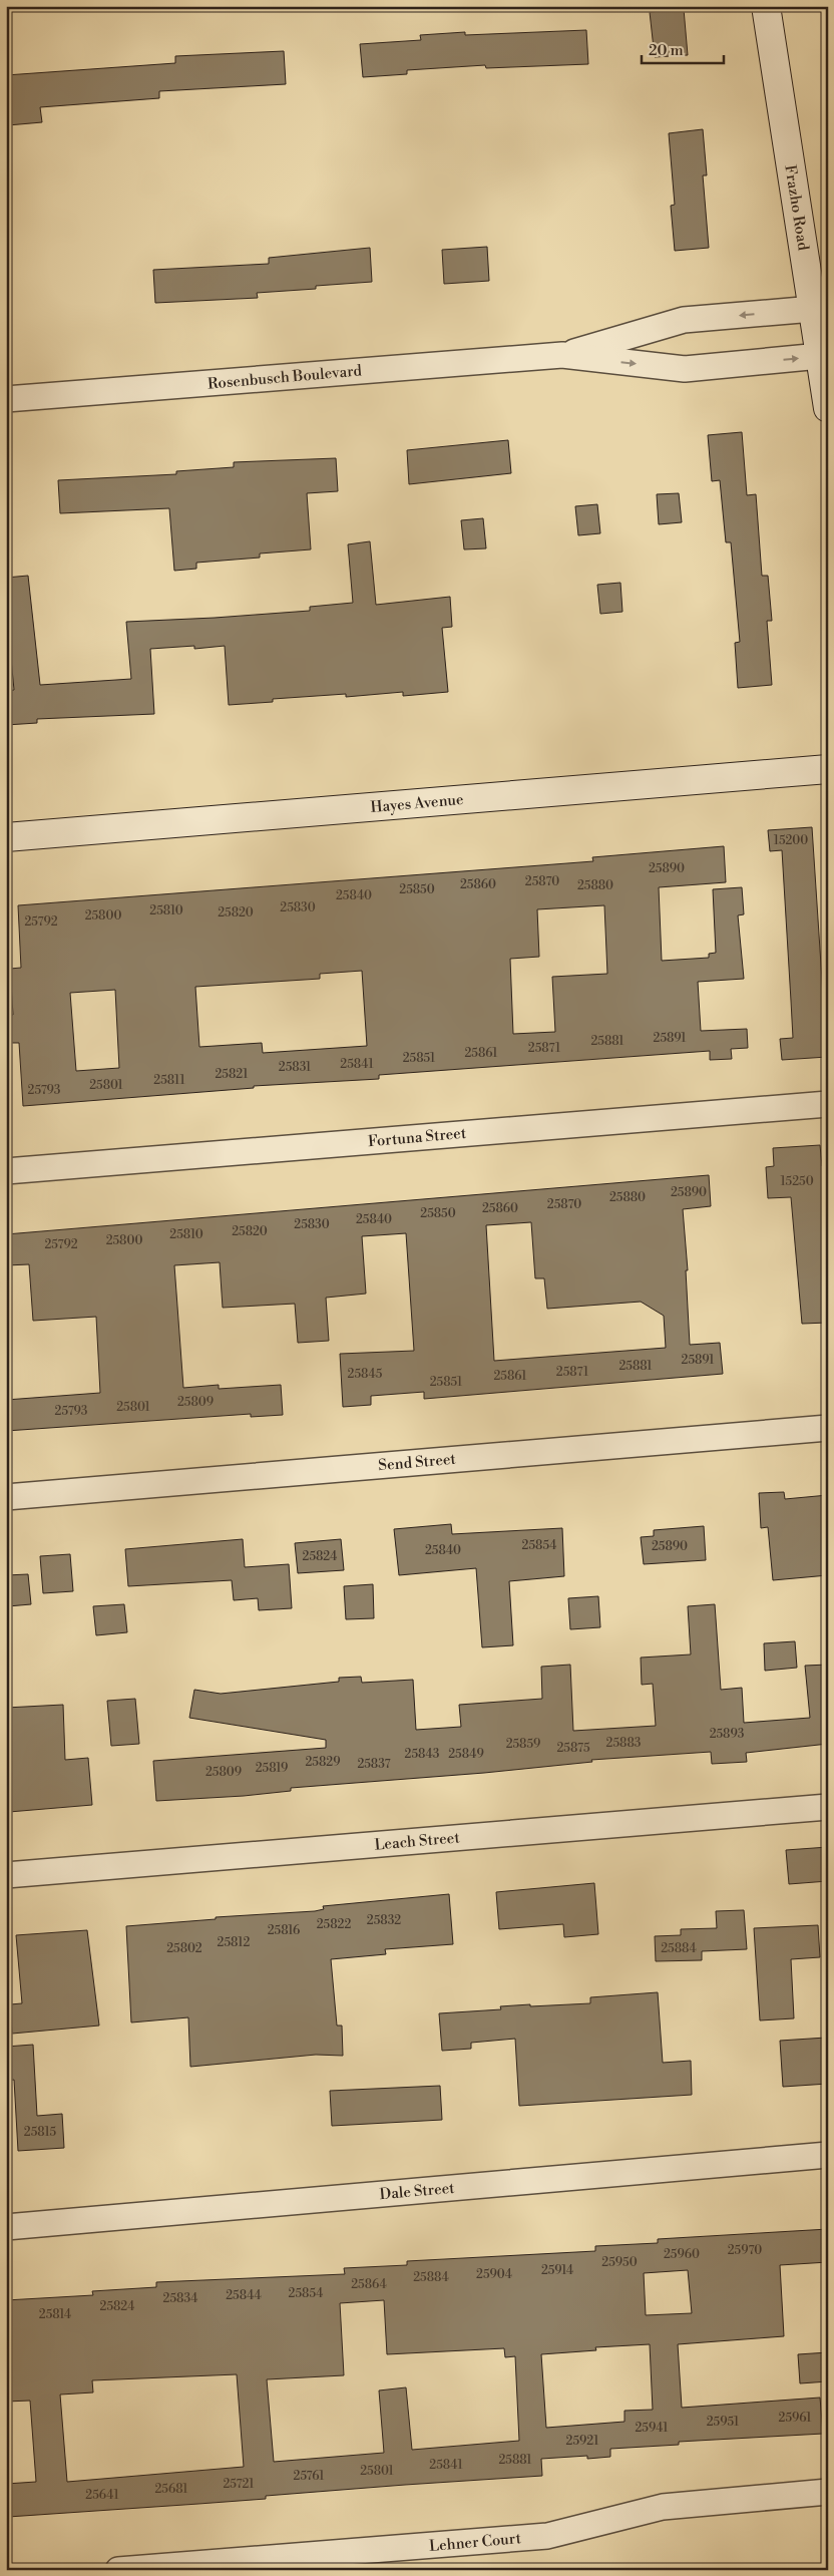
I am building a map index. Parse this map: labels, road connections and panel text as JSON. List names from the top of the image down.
{
  "streets": {
    "street": [
      "Frazho Road",
      "Rosenbusch Boulevard",
      "Hayes Avenue",
      "Fortuna Street",
      "Send Street",
      "Leach Street",
      "Dale Street",
      "Lehner Court"
    ]
  },
  "crossings": [
    ["Frazho Road", "Rosenbusch Boulevard"]
  ],
  "house_numbers": [
    "15200",
    "25890",
    "25870",
    "25860",
    "25880",
    "25850",
    "25840",
    "25830",
    "25810",
    "25820",
    "25800",
    "25792",
    "25891",
    "25881",
    "25871",
    "25861",
    "25851",
    "25841",
    "25831",
    "25821",
    "25811",
    "25801",
    "25793",
    "15250",
    "25890",
    "25880",
    "25870",
    "25860",
    "25850",
    "25840",
    "25830",
    "25820",
    "25810",
    "25800",
    "25792",
    "25891",
    "25881",
    "25871",
    "25845",
    "25861",
    "25851",
    "25809",
    "25801",
    "25793",
    "25854",
    "25890",
    "25840",
    "25824",
    "25893",
    "25883",
    "25859",
    "25875",
    "25843",
    "25849",
    "25829",
    "25837",
    "25819",
    "25809",
    "25832",
    "25822",
    "25816",
    "25812",
    "25802",
    "25884",
    "25815",
    "25970",
    "25960",
    "25950",
    "25914",
    "25904",
    "25884",
    "25864",
    "25854",
    "25844",
    "25834",
    "25824",
    "25814",
    "25961",
    "25951",
    "25941",
    "25921",
    "25881",
    "25841",
    "25801",
    "25761",
    "25721",
    "25681",
    "25641"
  ],
  "scale_bar": "20 m"
}
